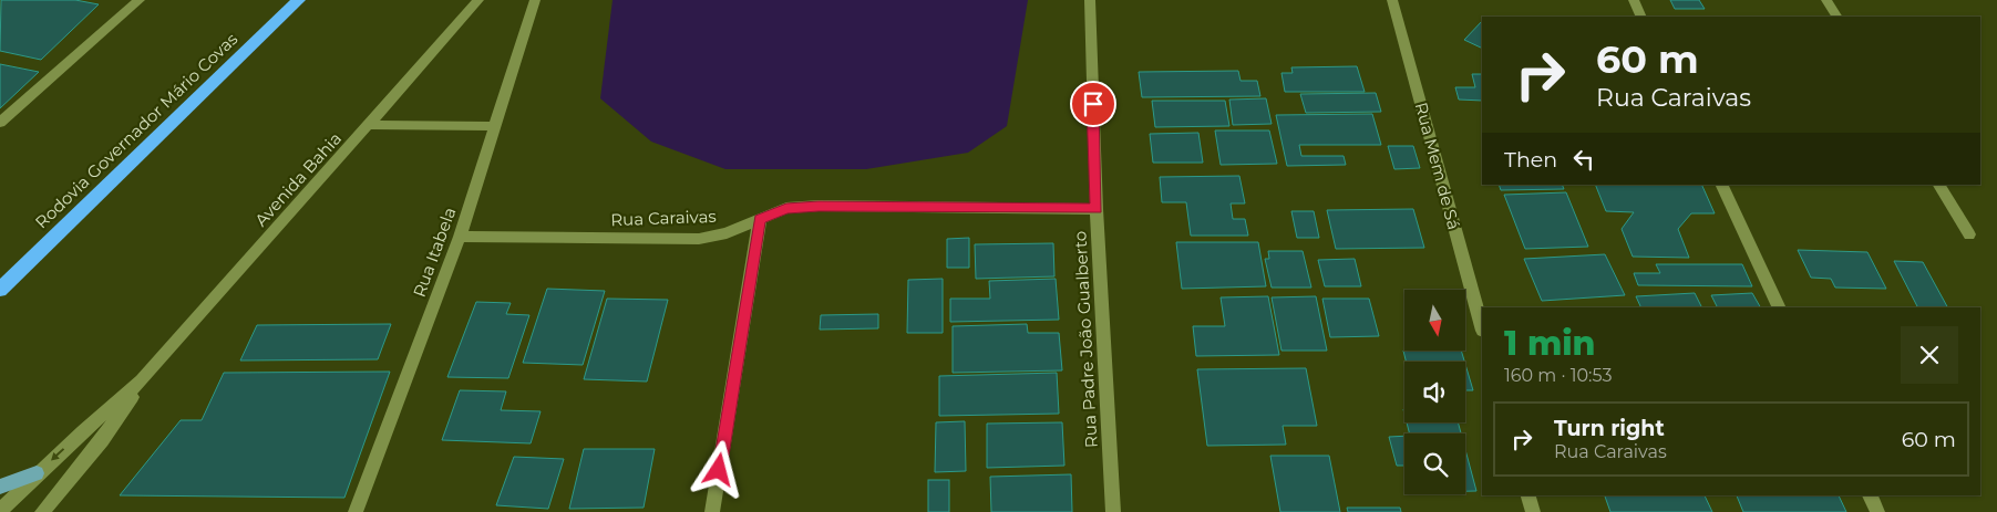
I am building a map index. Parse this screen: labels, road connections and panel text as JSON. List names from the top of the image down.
{
  "streets": {
    "highway": ["Rodovia Governador Mário Covas"],
    "street": [
      "Rua Mem de Sá",
      "Avenida Bahia",
      "Rua Caraivas",
      "Rua Itabela",
      "Rua Padre João Gualberto"
    ]
  },
  "crossings": [
    ["Rua Caraivas", "Rua Itabela"],
    ["Rua Caraivas", "Rua Padre João Gualberto"]
  ],
  "north": "bottom",
  "page": {
    "turn": ["60 m", "Rua Caraivas"],
    "then": "Then",
    "heading": ["1 min", "160 m · 10:53"],
    "list": [
      {
        "name": "Turn right",
        "note": "Rua Caraivas",
        "value": "60 m"
      }
    ]
  }
}
